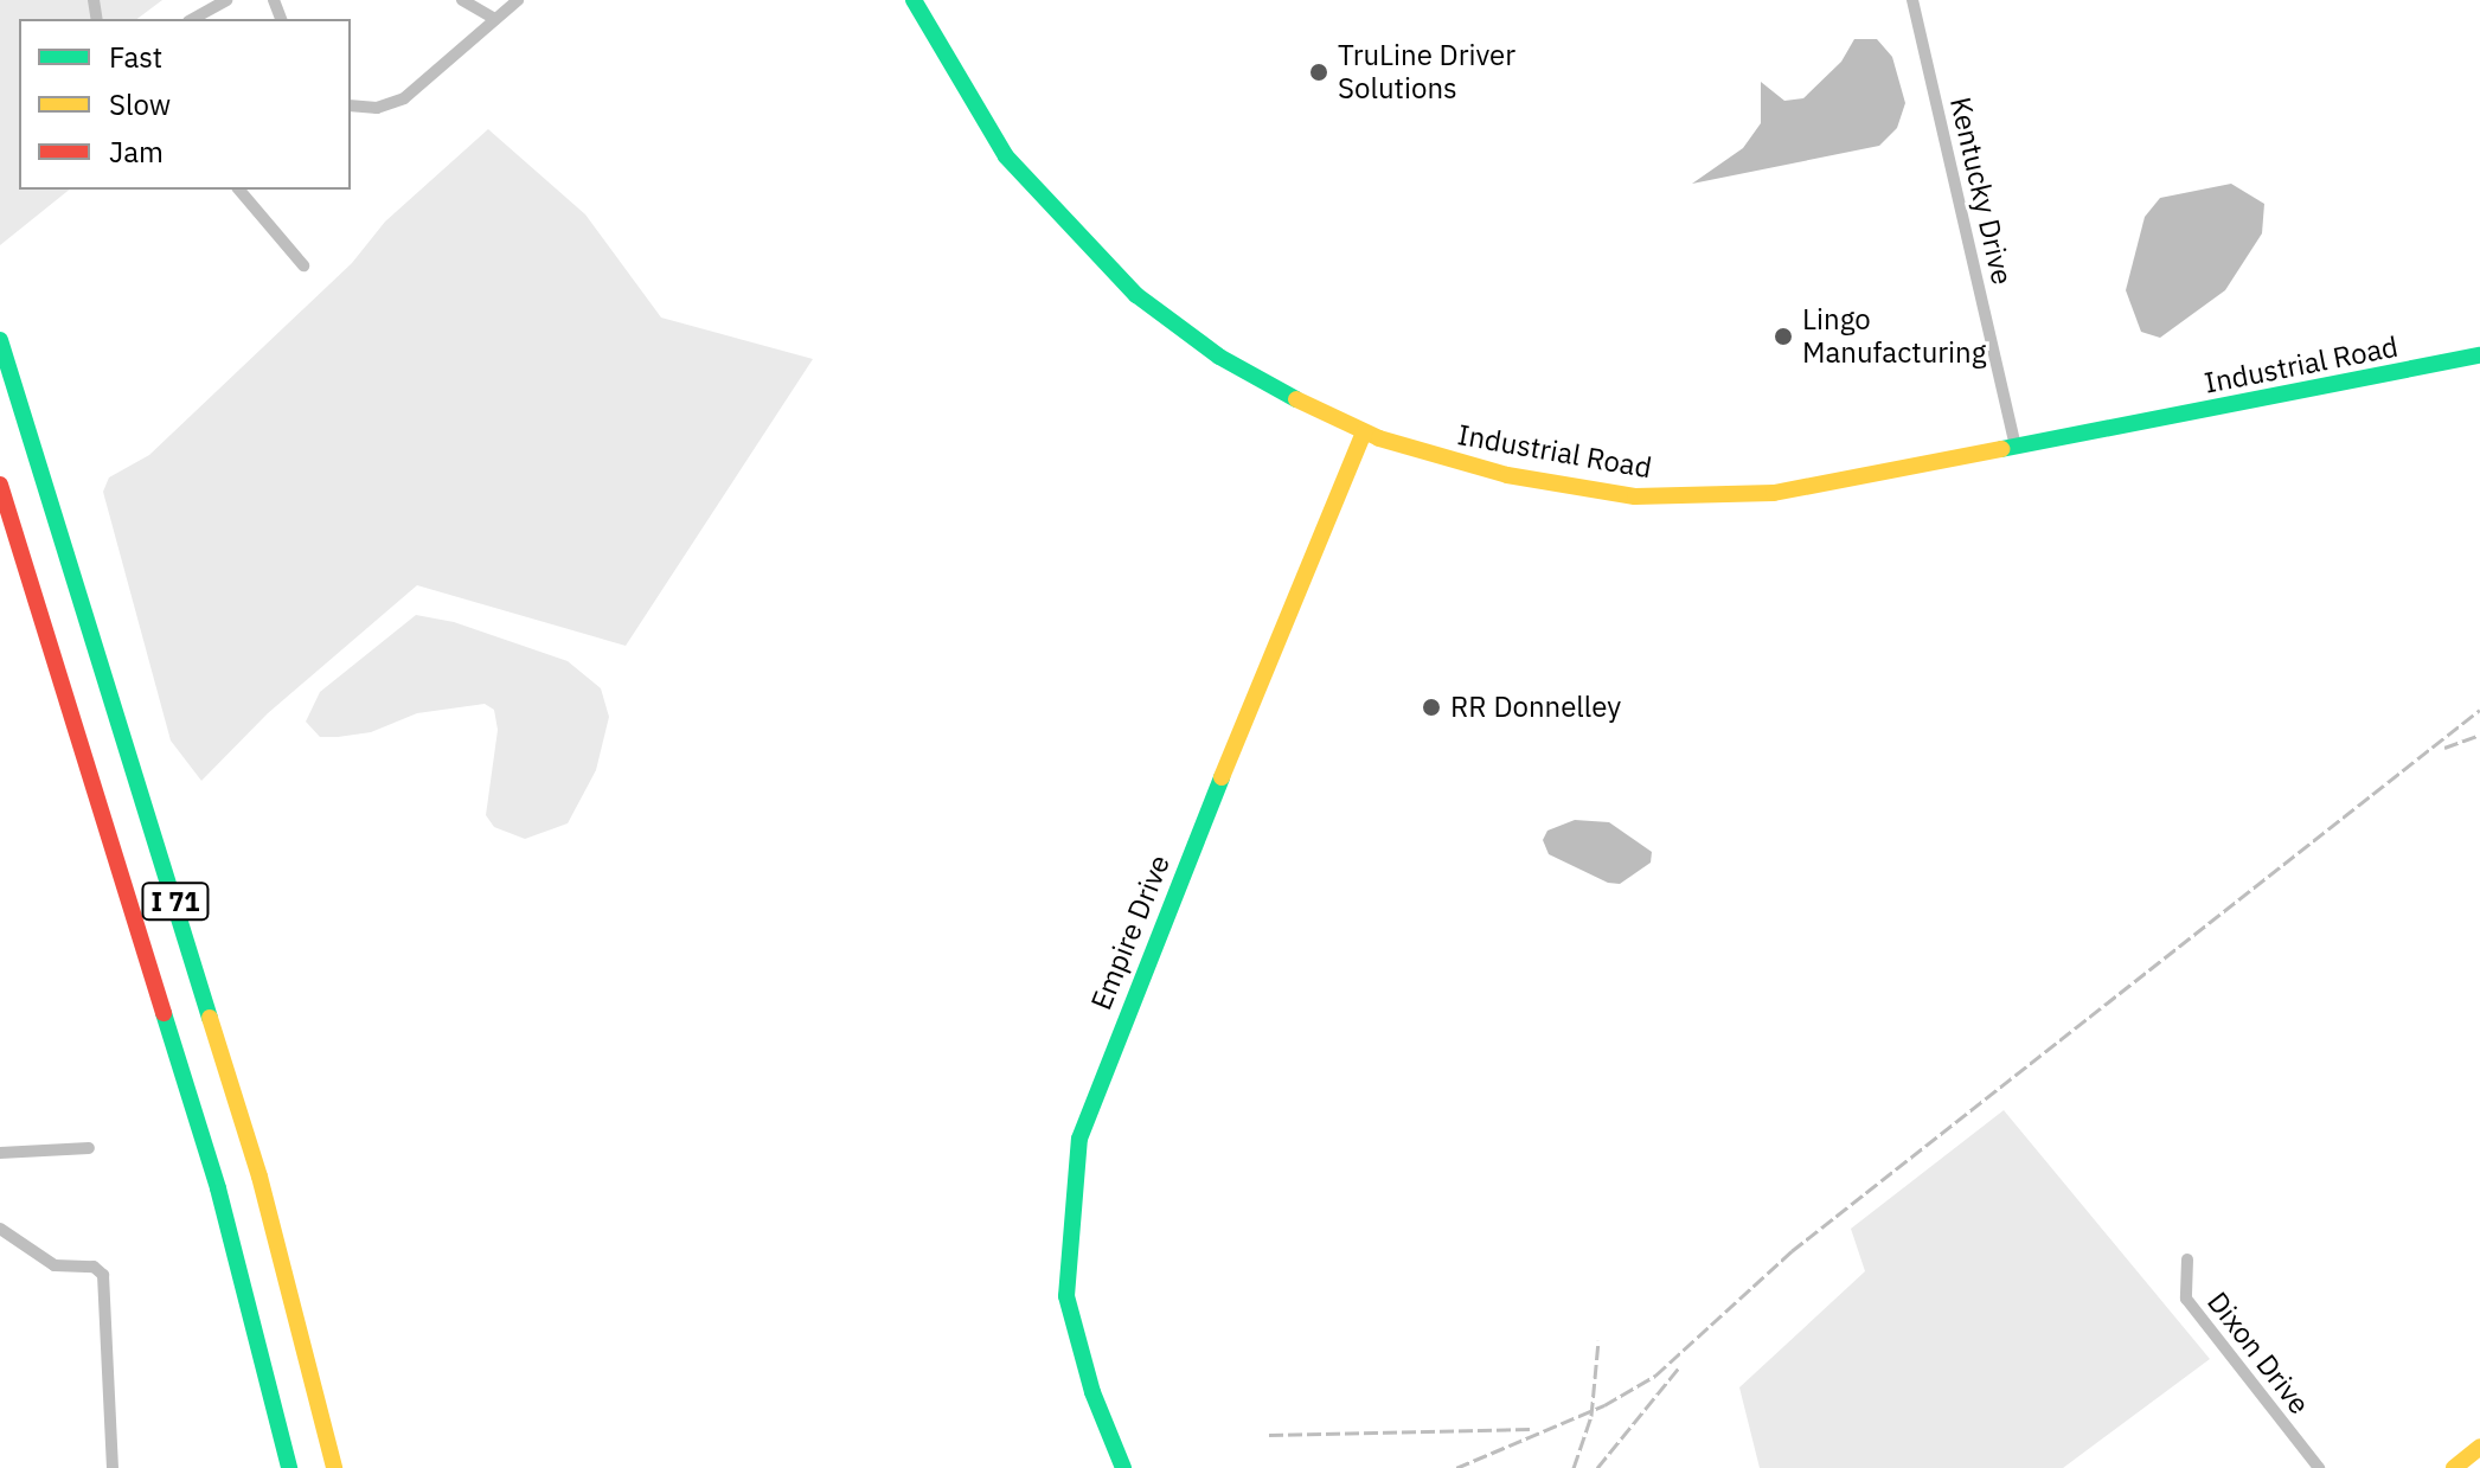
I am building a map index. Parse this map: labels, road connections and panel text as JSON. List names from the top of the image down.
{
  "streets": {
    "main road": ["Industrial Road", "I 71", "Empire Drive"],
    "street": ["Kentucky Drive", "Dixon Drive"]
  },
  "crossings": [
    ["Kentucky Drive", "Industrial Road"],
    ["Industrial Road", "Empire Drive"]
  ],
  "places": ["TruLine Driver Solutions", "Lingo Manufacturing", "RR Donnelley"],
  "legend": ["Fast", "Slow", "Jam"]
}
